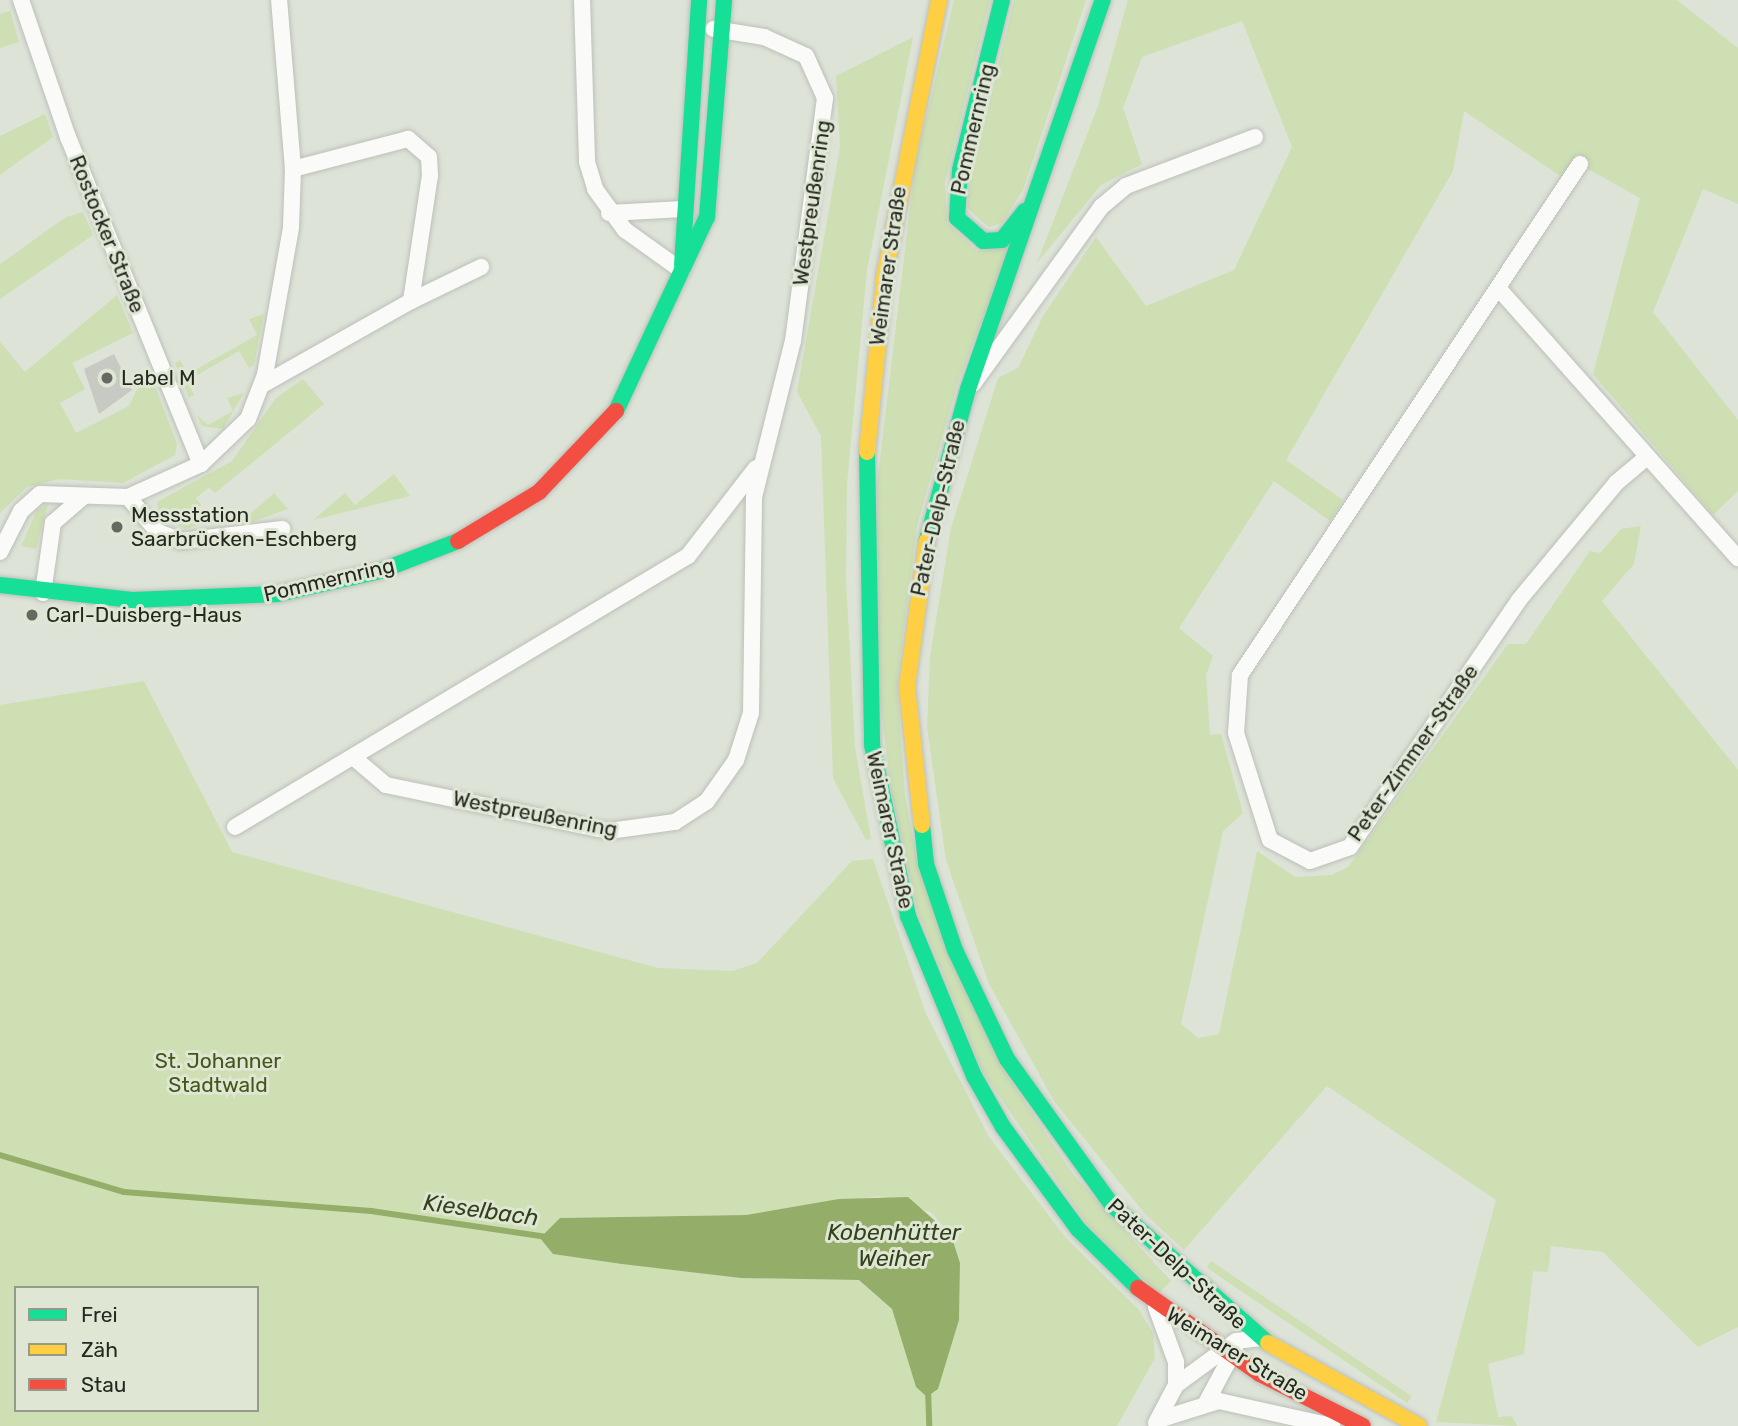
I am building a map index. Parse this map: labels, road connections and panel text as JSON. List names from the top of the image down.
{
  "streets": {
    "street": [
      "Pommernring",
      "Westpreußenring",
      "Rostocker Straße",
      "Weimarer Straße",
      "Pater-Delp-Straße",
      "Peter-Zimmer-Straße"
    ]
  },
  "crossings": [
    ["Pommernring", "Westpreußenring"],
    ["Pommernring", "Pater-Delp-Straße"]
  ],
  "water": ["Kieselbach", "Kobenhütter Weiher"],
  "parks": ["St. Johanner Stadtwald"],
  "places": ["Label M", "Messstation Saarbrücken-Eschberg", "Carl-Duisberg-Haus"],
  "legend": ["Frei", "Zäh", "Stau"]
}
